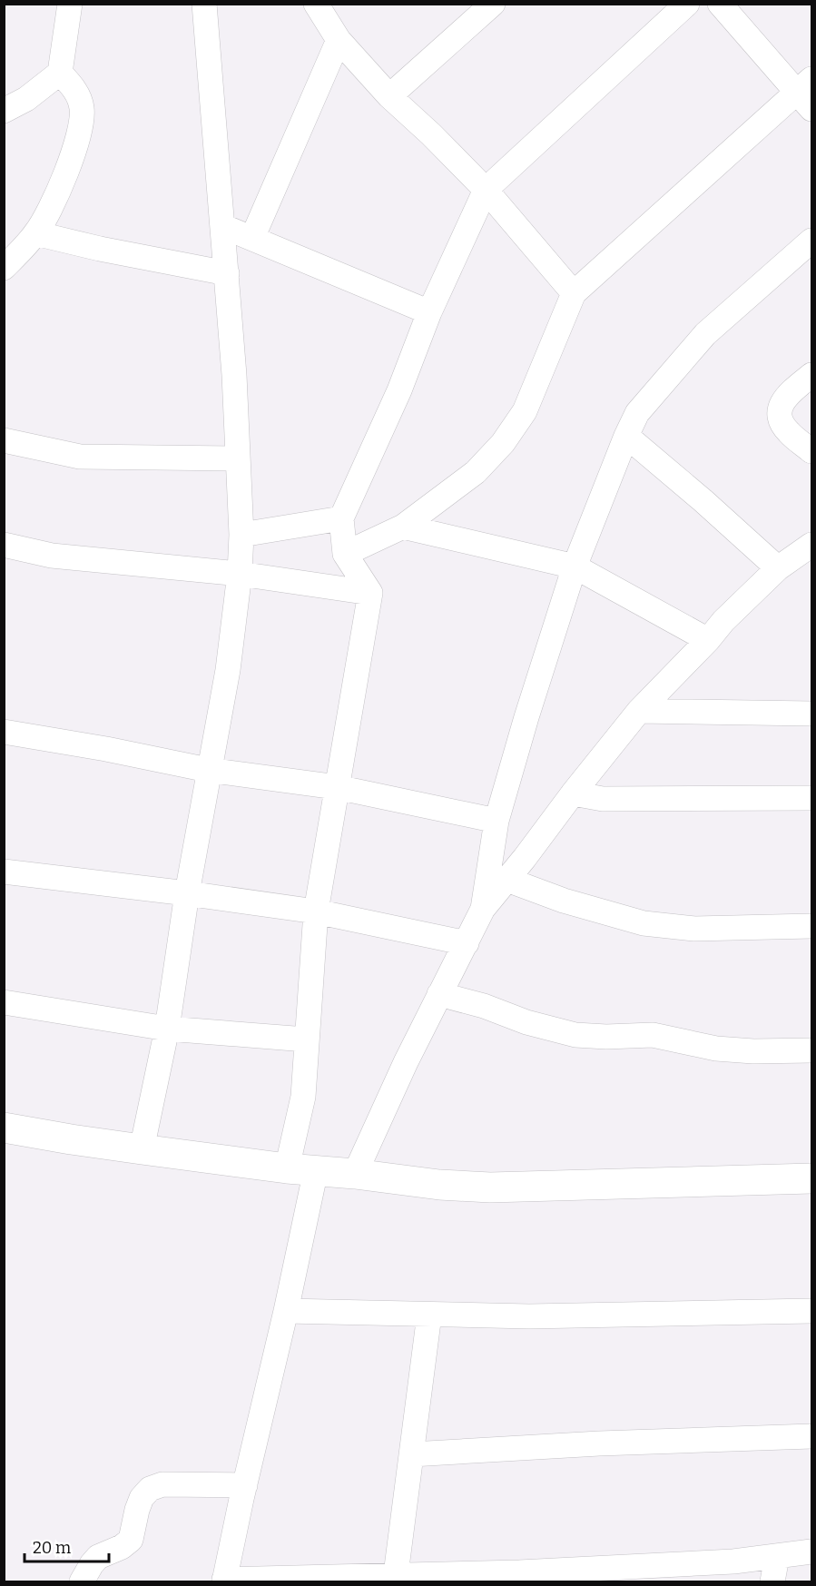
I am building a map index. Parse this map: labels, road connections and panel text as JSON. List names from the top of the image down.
{
  "scale_bar": "20 m"
}
